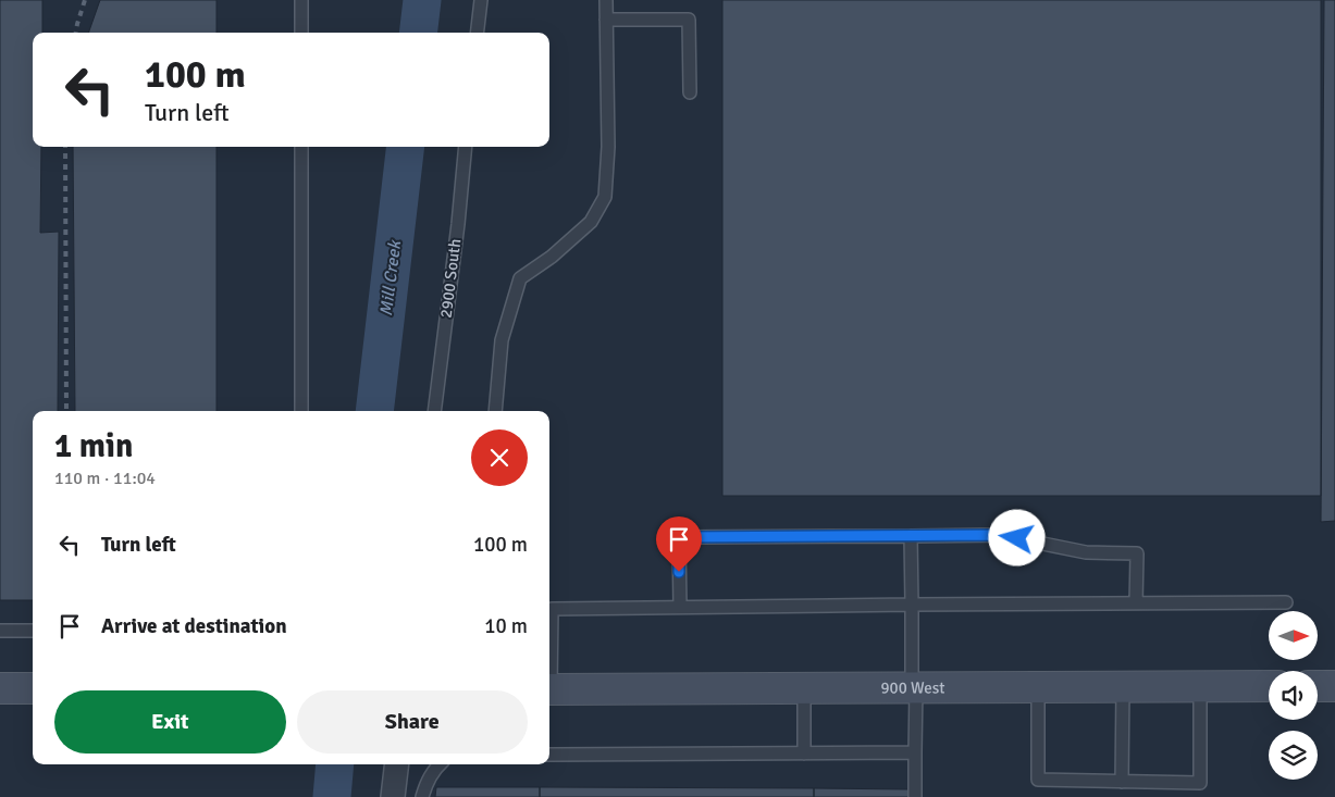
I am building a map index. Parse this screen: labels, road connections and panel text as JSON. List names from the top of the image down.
{
  "streets": {
    "main road": ["900 West"],
    "lane": ["2900 South"]
  },
  "water": ["Mill Creek"],
  "north": "right",
  "page": {
    "turn": ["100 m", "Turn left"],
    "heading": ["1 min", "110 m · 11:04"],
    "list": [
      {
        "name": "Turn left",
        "value": "100 m"
      },
      {
        "name": "Arrive at destination",
        "value": "10 m"
      }
    ],
    "buttons": ["Exit", "Share"]
  }
}
